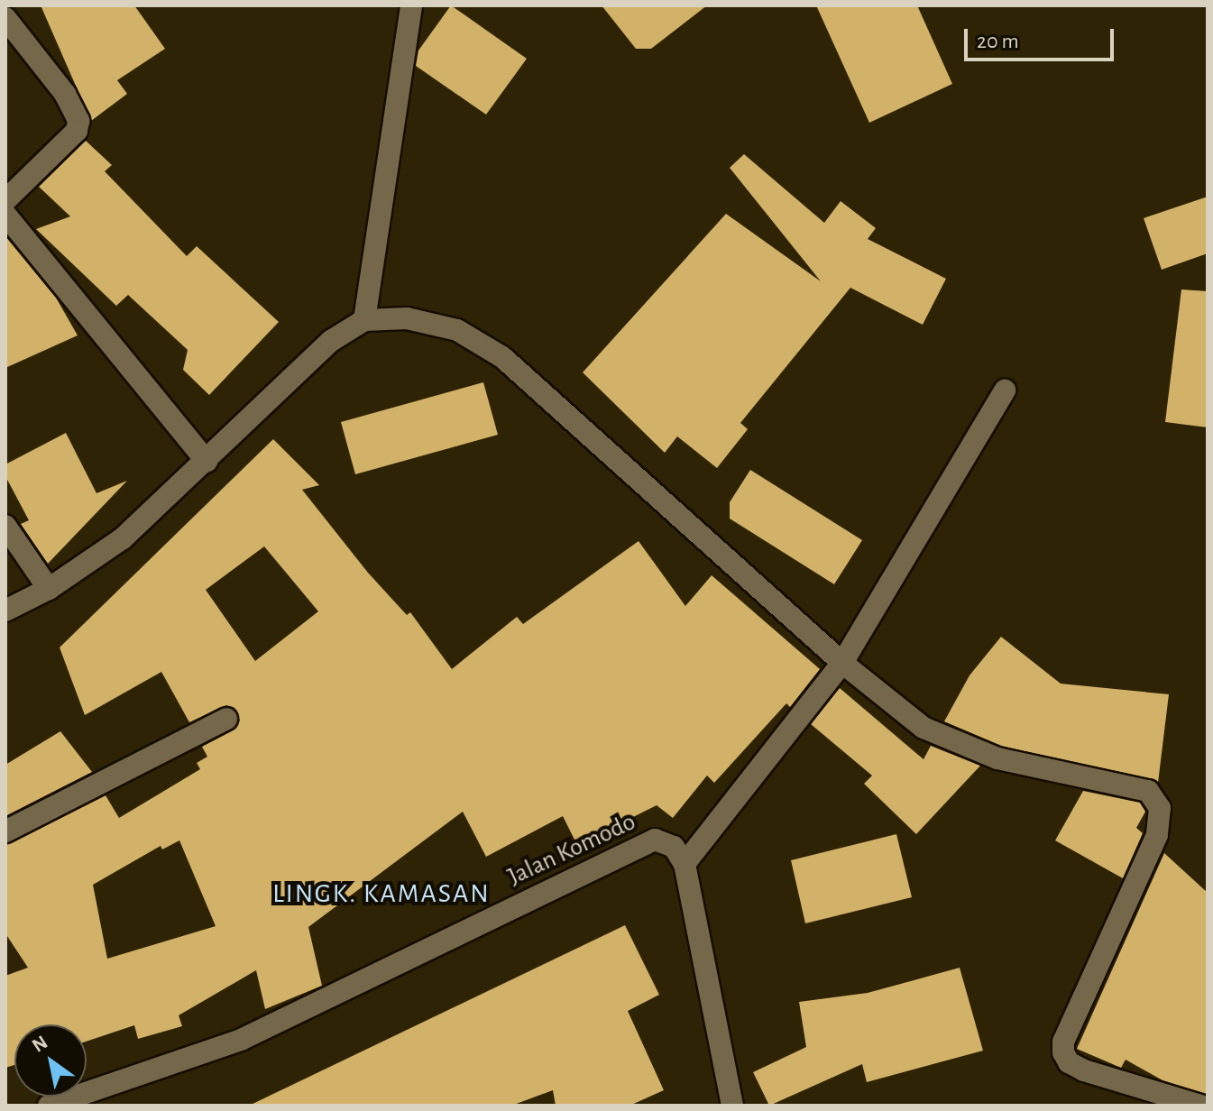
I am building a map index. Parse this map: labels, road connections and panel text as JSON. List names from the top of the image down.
{
  "streets": {
    "street": ["Jalan Komodo"]
  },
  "districts": ["LINGK. KAMASAN"],
  "scale_bar": "20 m",
  "north": "top left"
}
